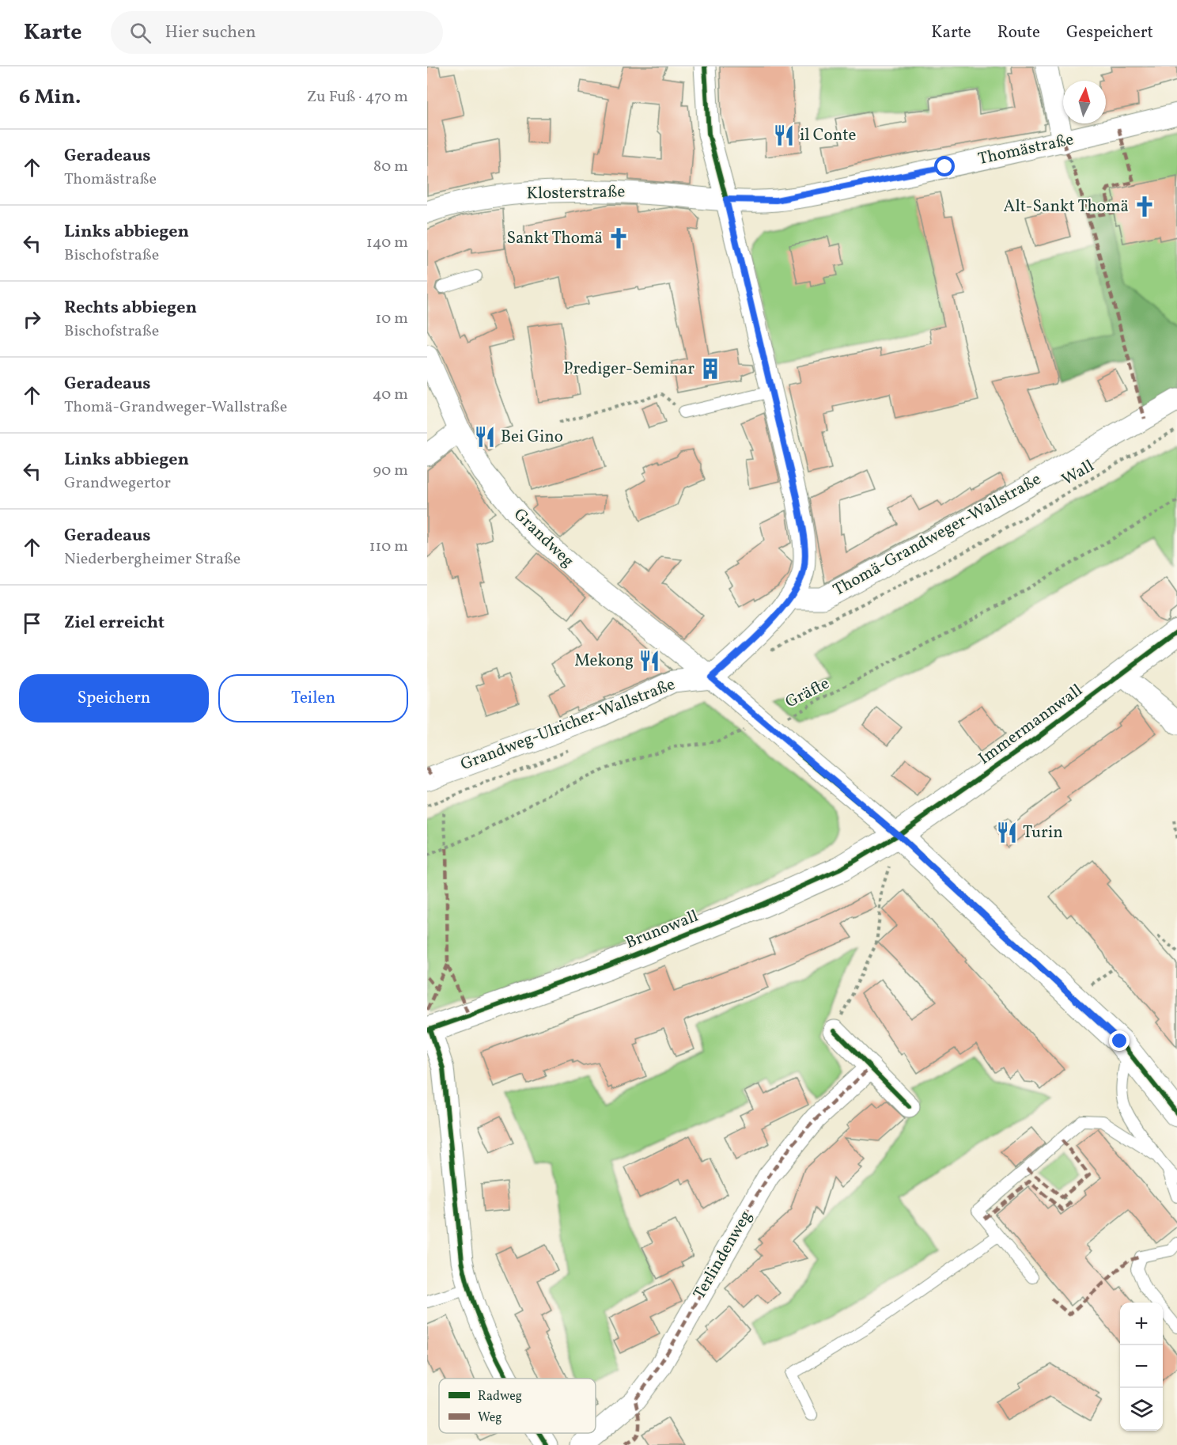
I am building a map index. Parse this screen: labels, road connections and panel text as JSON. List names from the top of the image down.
{
  "streets": {
    "street": [
      "Thomästraße",
      "Klosterstraße",
      "Thomä-Grandweger-Wallstraße",
      "Grandweg",
      "Grandweg-Ulricher-Wallstraße",
      "Immermannwall",
      "Brunowall",
      "Terlindenweg"
    ],
    "path": ["Wall", "Gräfte"]
  },
  "crossings": [
    ["Thomästraße", "Klosterstraße"],
    ["Grandweg", "Gräfte"],
    ["Grandweg", "Grandweg-Ulricher-Wallstraße"],
    ["Grandweg", "Immermannwall"],
    ["Grandweg", "Brunowall"],
    ["Immermannwall", "Brunowall"]
  ],
  "places": {
    "restaurant": [
      "il Conte",
      "Bei Gino",
      "Mekong",
      "Turin"
    ],
    "church": ["Alt-Sankt Thomä", "Sankt Thomä"],
    "building": ["Prediger-Seminar"]
  },
  "legend": ["Radweg", "Weg"],
  "north": "top",
  "page": {
    "header": "Karte",
    "search": "Hier suchen",
    "nav": ["Karte", "Route", "Gespeichert"],
    "heading": ["6 Min.", "Zu Fuß · 470 m"],
    "list": [
      ["Geradeaus", "Thomästraße", "80 m"],
      ["Links abbiegen", "Bischofstraße", "140 m"],
      ["Rechts abbiegen", "Bischofstraße", "10 m"],
      ["Geradeaus", "Thomä-Grandweger-Wallstraße", "40 m"],
      ["Links abbiegen", "Grandwegertor", "90 m"],
      ["Geradeaus", "Niederbergheimer Straße", "110 m"],
      "Ziel erreicht"
    ],
    "buttons": ["Speichern", "Teilen"],
    "map_buttons": ["+", "−"]
  }
}
